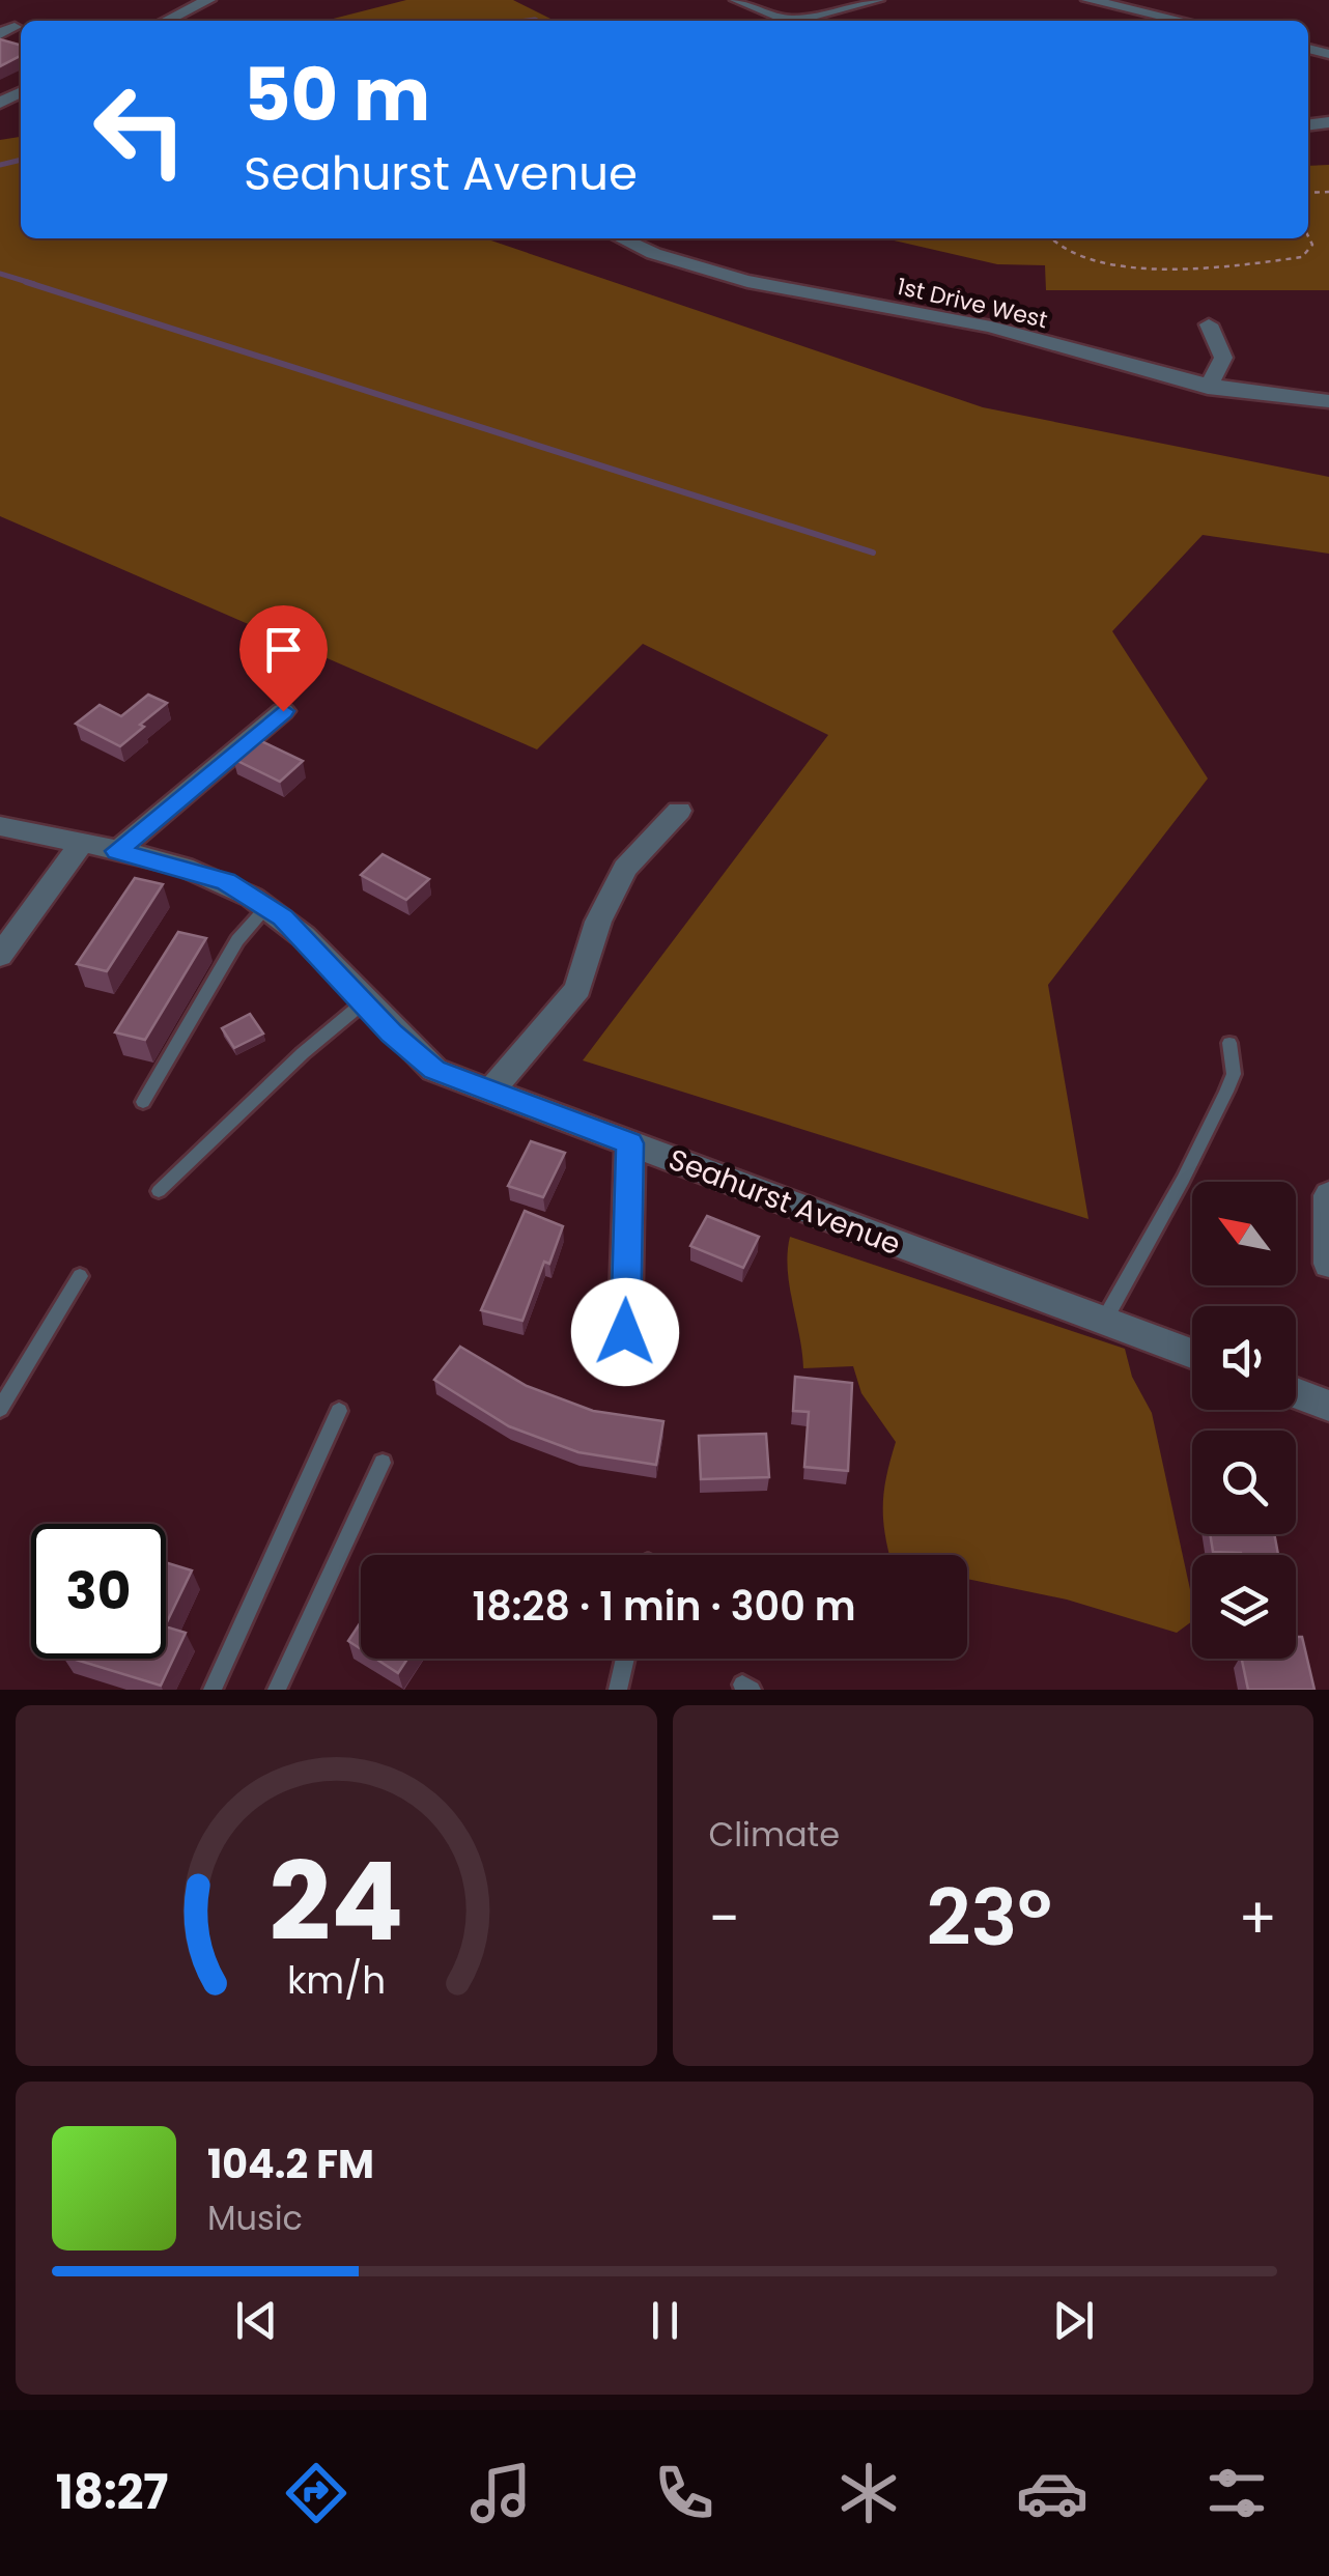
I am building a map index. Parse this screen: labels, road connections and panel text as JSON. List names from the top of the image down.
{
  "streets": {
    "street": ["1st Drive West", "Seahurst Avenue"]
  },
  "north": "top left",
  "page": {
    "turn": ["50 m", "Seahurst Avenue"],
    "limit": "30",
    "trip": "18:28 · 1 min · 300 m",
    "tile": "Climate",
    "heat": ["−", "23°", "+"],
    "song": ["104.2 FM", "Music"],
    "tabs": "18:27",
    "gauge": ["24", "km/h"]
  }
}
